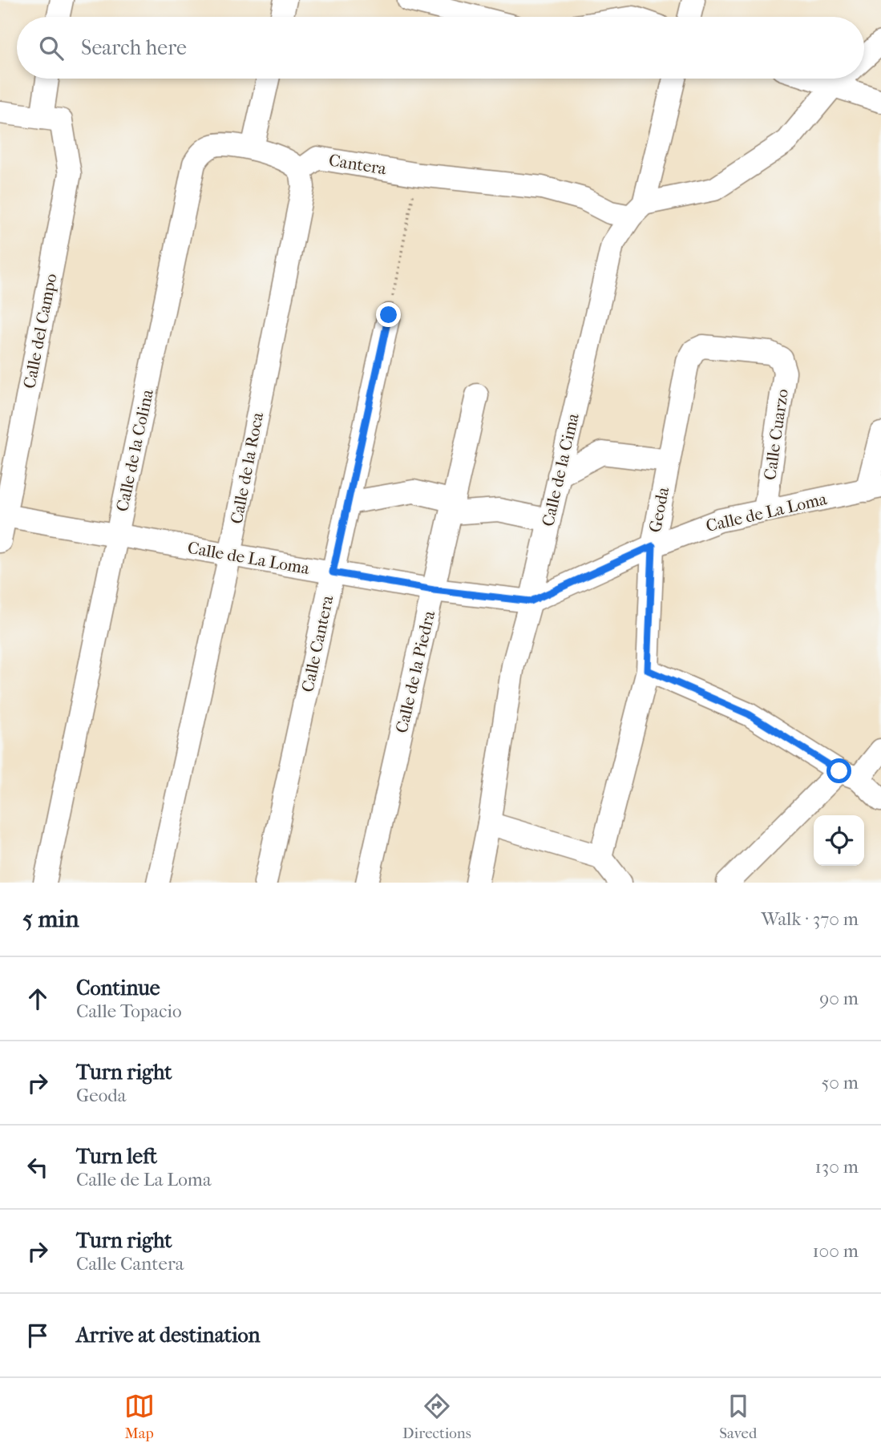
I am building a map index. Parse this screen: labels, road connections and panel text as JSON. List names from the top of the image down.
{
  "streets": {
    "street": [
      "Cantera",
      "Calle del Campo",
      "Calle Cuarzo",
      "Calle de la Colina",
      "Calle de la Roca",
      "Calle de la Cima",
      "Geoda",
      "Calle de La Loma",
      "Calle Cantera",
      "Calle de la Piedra"
    ]
  },
  "crossings": [
    ["Cantera", "Calle de la Roca"],
    ["Cantera", "Calle de la Cima"],
    ["Calle del Campo", "Calle de La Loma"],
    ["Calle Cuarzo", "Geoda"],
    ["Calle Cuarzo", "Calle de La Loma"],
    ["Calle de la Colina", "Calle de La Loma"],
    ["Calle de la Roca", "Calle de La Loma"],
    ["Calle de la Cima", "Calle de La Loma"],
    ["Geoda", "Calle de La Loma"],
    ["Calle de La Loma", "Calle Cantera"],
    ["Calle de La Loma", "Calle de la Piedra"]
  ],
  "page": {
    "search": "Search here",
    "heading": ["5 min", "Walk · 370 m"],
    "list": [
      ["Continue", "Calle Topacio", "90 m"],
      ["Turn right", "Geoda", "50 m"],
      ["Turn left", "Calle de La Loma", "130 m"],
      ["Turn right", "Calle Cantera", "100 m"],
      "Arrive at destination"
    ],
    "nav": ["Map", "Directions", "Saved"]
  }
}
